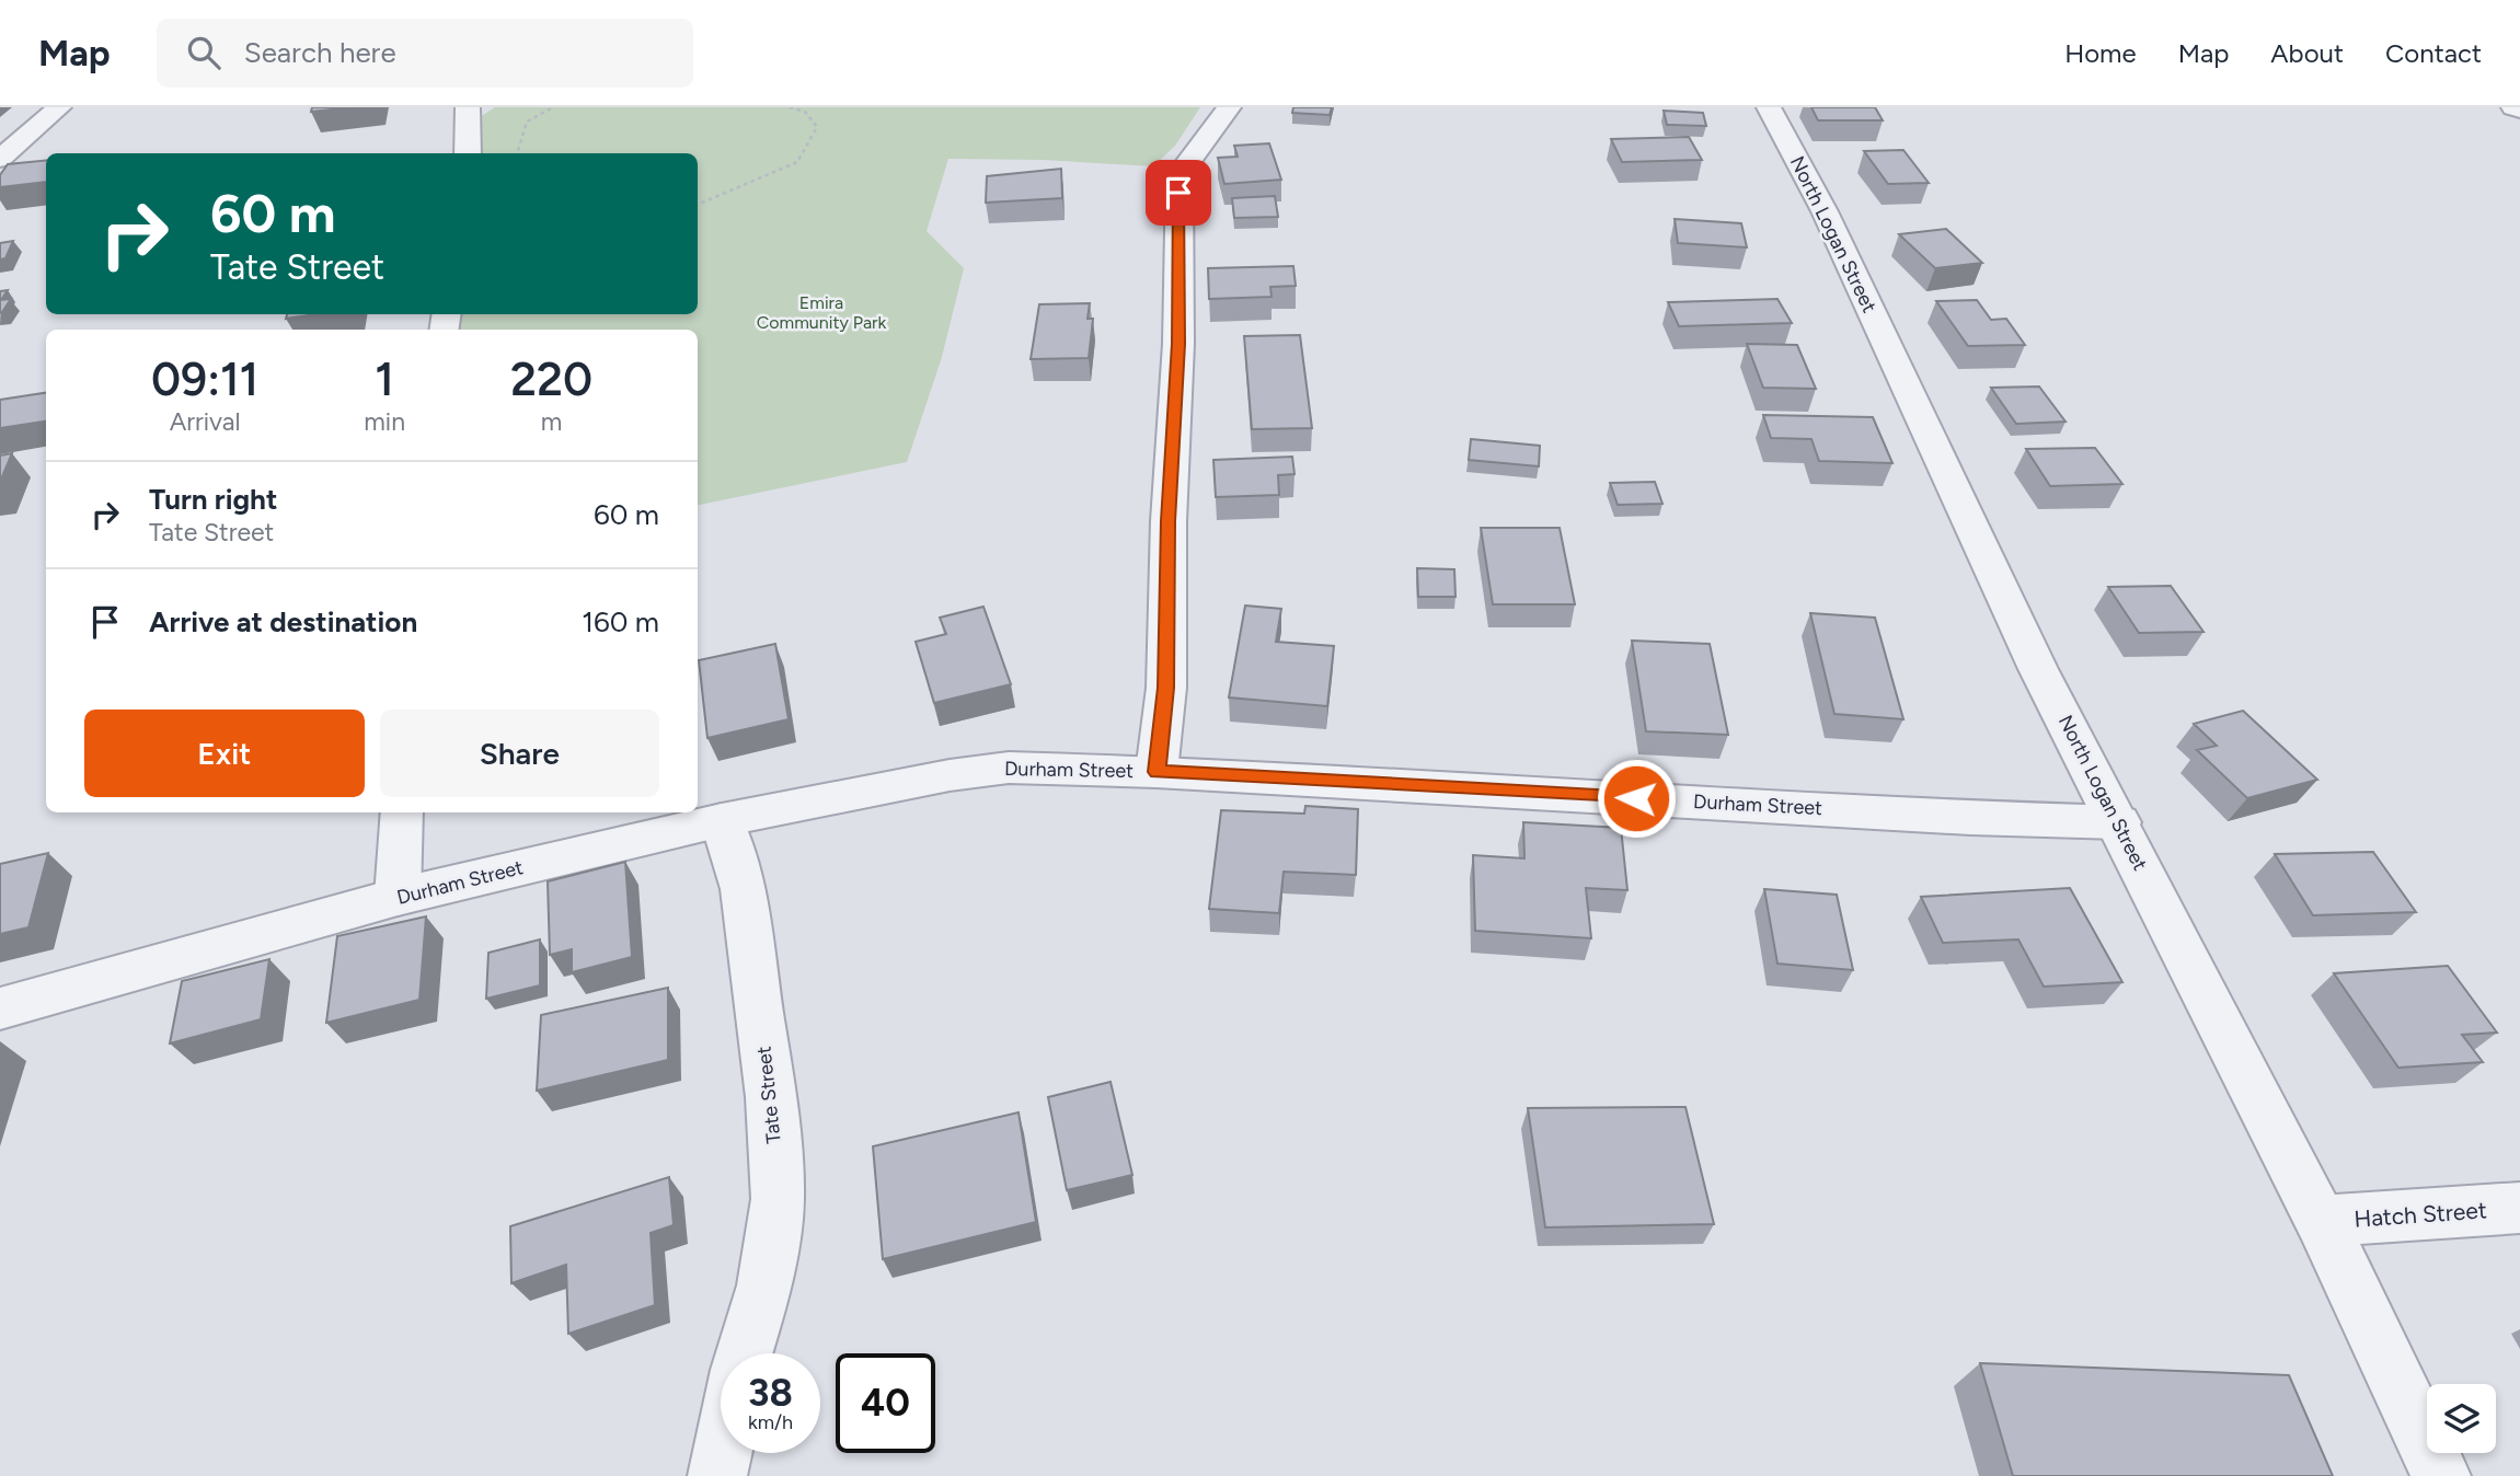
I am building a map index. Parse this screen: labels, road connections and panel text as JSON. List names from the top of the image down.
{
  "streets": {
    "street": [
      "North Logan Street",
      "Durham Street",
      "Tate Street",
      "Hatch Street"
    ]
  },
  "crossings": [
    ["North Logan Street", "Durham Street"],
    ["North Logan Street", "Hatch Street"],
    ["Durham Street", "Tate Street"]
  ],
  "parks": ["Emira Community Park"],
  "page": {
    "header": "Map",
    "search": "Search here",
    "nav": [
      "Home",
      "Map",
      "About",
      "Contact"
    ],
    "turn": ["60 m", "Tate Street"],
    "eta": [
      "09:11",
      "Arrival",
      "1",
      "min",
      "220",
      "m"
    ],
    "list": [
      {
        "name": "Turn right",
        "note": "Tate Street",
        "value": "60 m"
      },
      {
        "name": "Arrive at destination",
        "value": "160 m"
      }
    ],
    "buttons": ["Exit", "Share"],
    "speed": "38 km/h",
    "limit": "40"
  }
}
